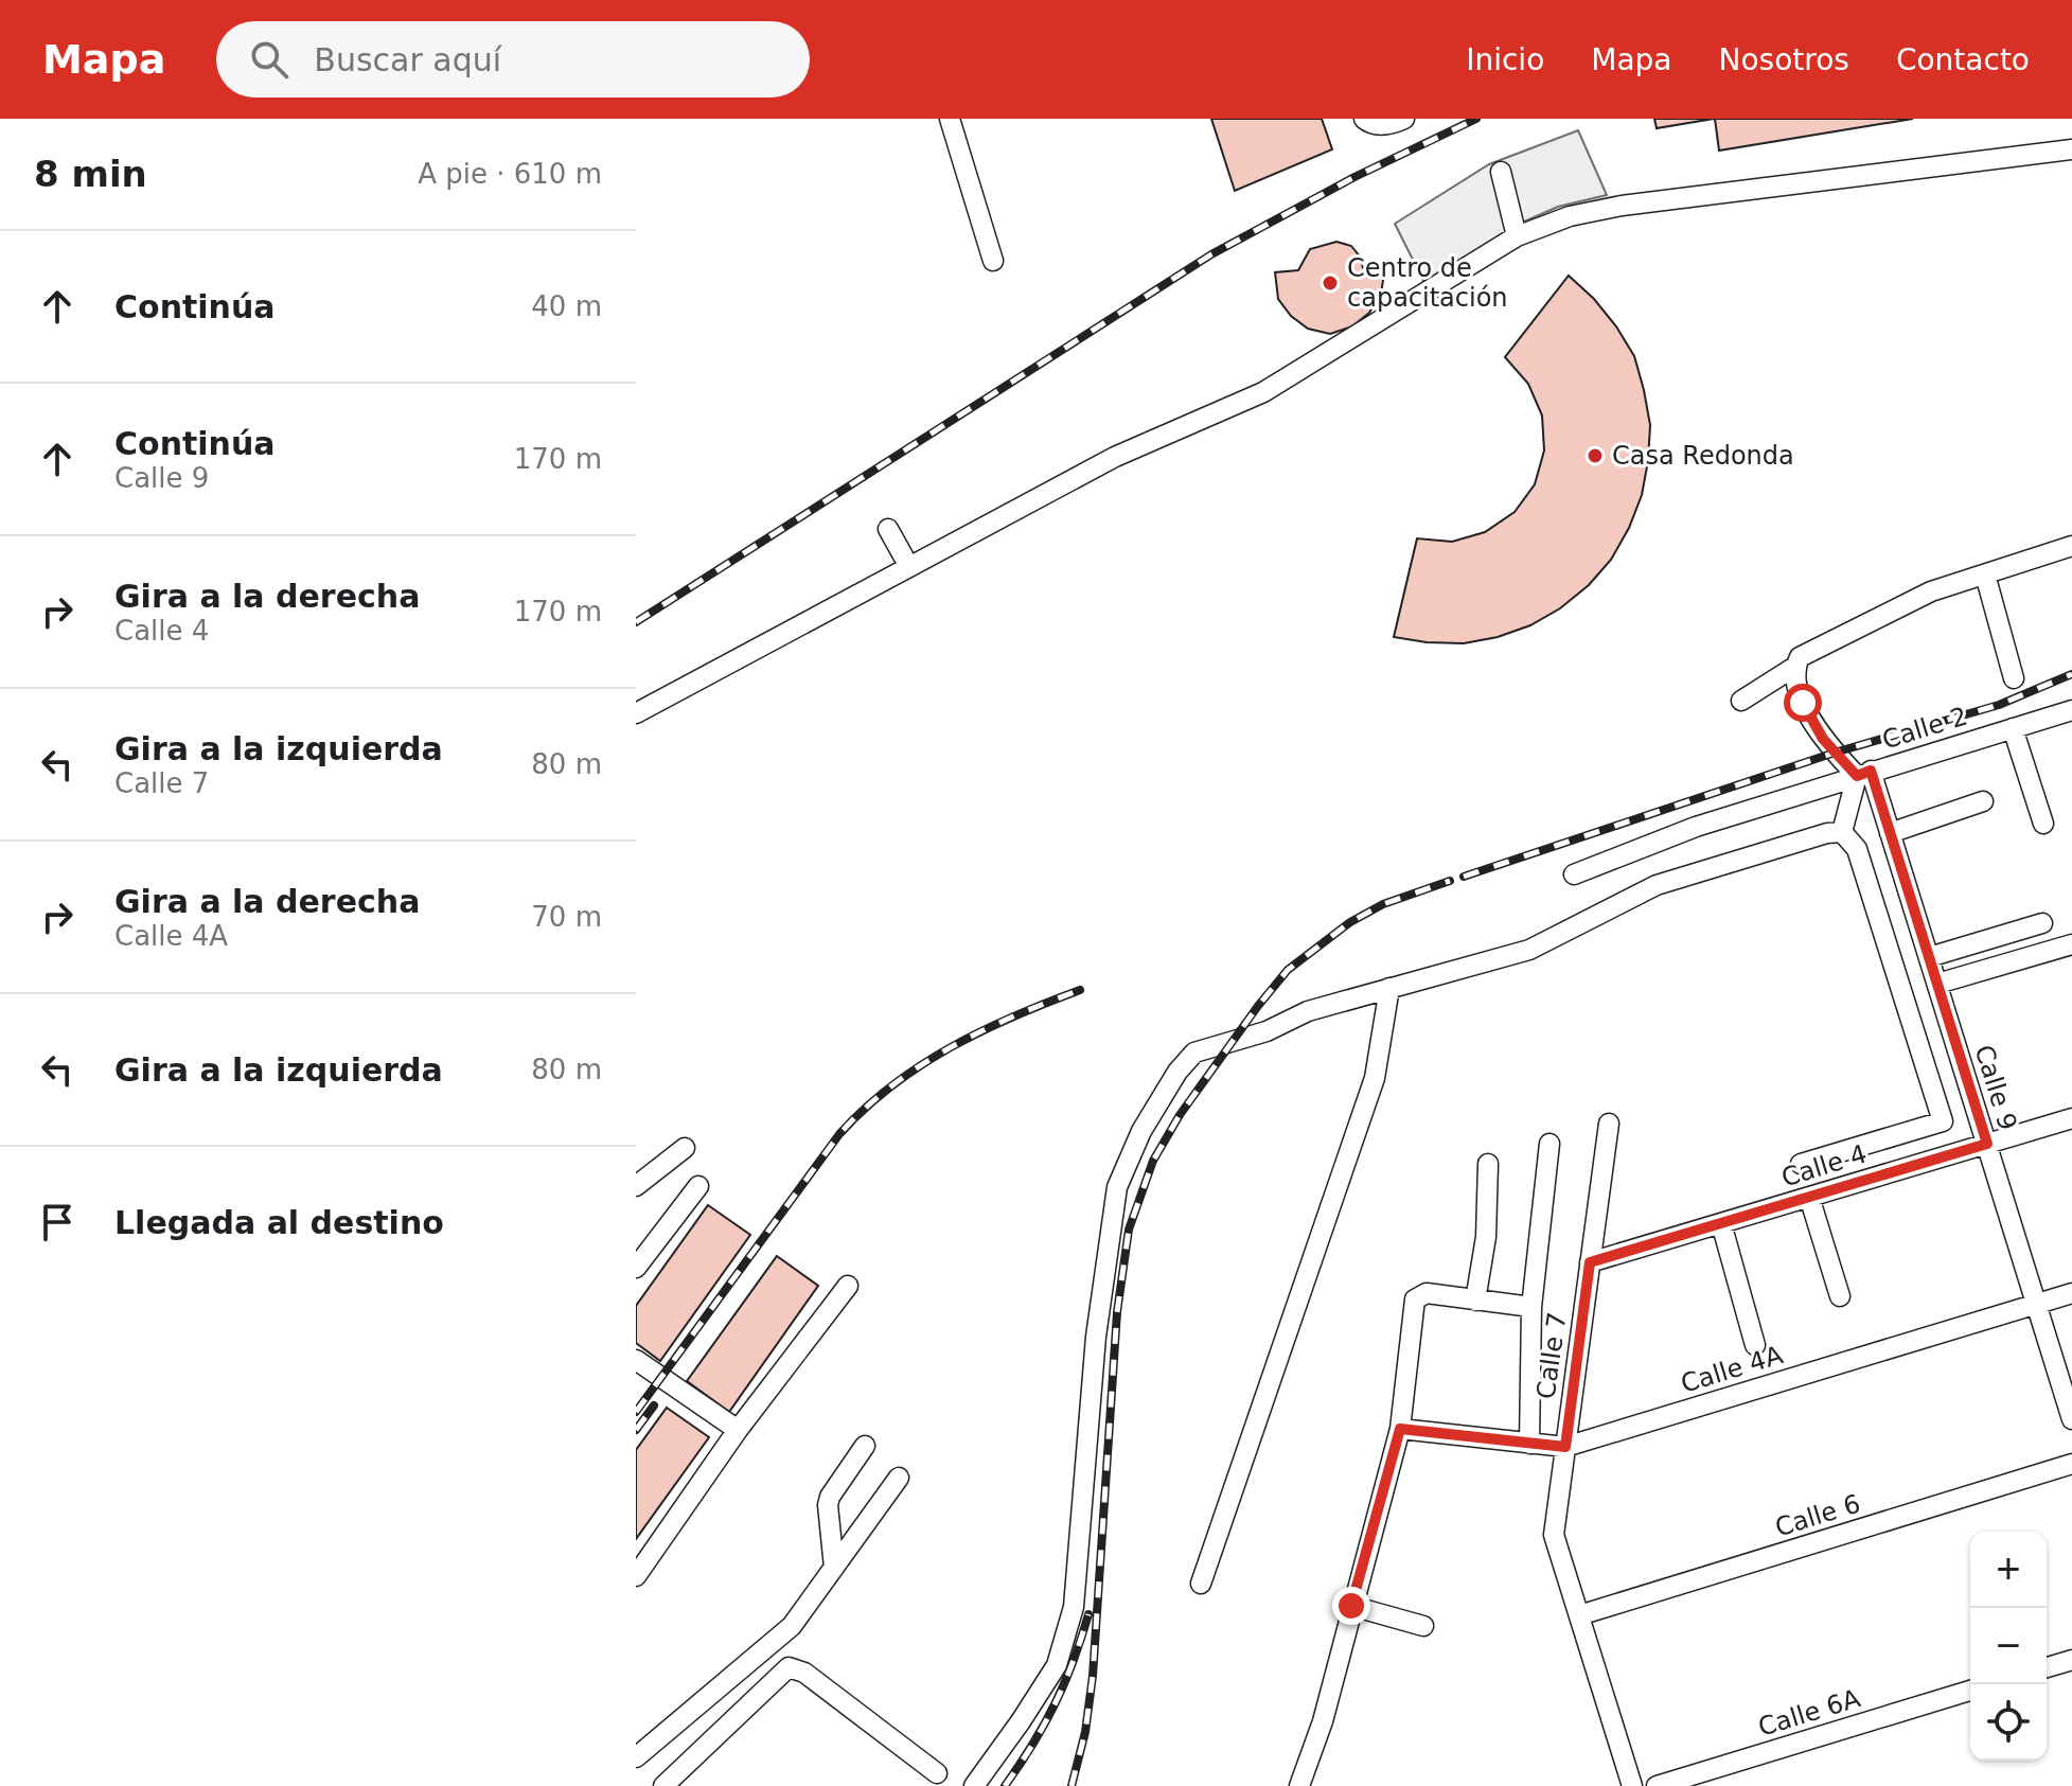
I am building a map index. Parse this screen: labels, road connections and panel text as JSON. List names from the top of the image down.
{
  "streets": {
    "street": [
      "Calle 2",
      "Calle 9",
      "Calle 4",
      "Calle 7",
      "Calle 4A",
      "Calle 6",
      "Calle 6A"
    ]
  },
  "crossings": [
    ["Calle 2", "Calle 9"],
    ["Calle 9", "Calle 4"],
    ["Calle 9", "Calle 4A"],
    ["Calle 4", "Calle 7"],
    ["Calle 7", "Calle 4A"],
    ["Calle 7", "Calle 6"]
  ],
  "places": ["Centro de capacitación", "Casa Redonda"],
  "page": {
    "header": "Mapa",
    "search": "Buscar aquí",
    "nav": [
      "Inicio",
      "Mapa",
      "Nosotros",
      "Contacto"
    ],
    "heading": ["8 min", "A pie · 610 m"],
    "list": [
      ["Continúa", "40 m"],
      ["Continúa", "Calle 9", "170 m"],
      ["Gira a la derecha", "Calle 4", "170 m"],
      ["Gira a la izquierda", "Calle 7", "80 m"],
      ["Gira a la derecha", "Calle 4A", "70 m"],
      ["Gira a la izquierda", "80 m"],
      "Llegada al destino"
    ],
    "map_buttons": ["+", "−"]
  }
}
